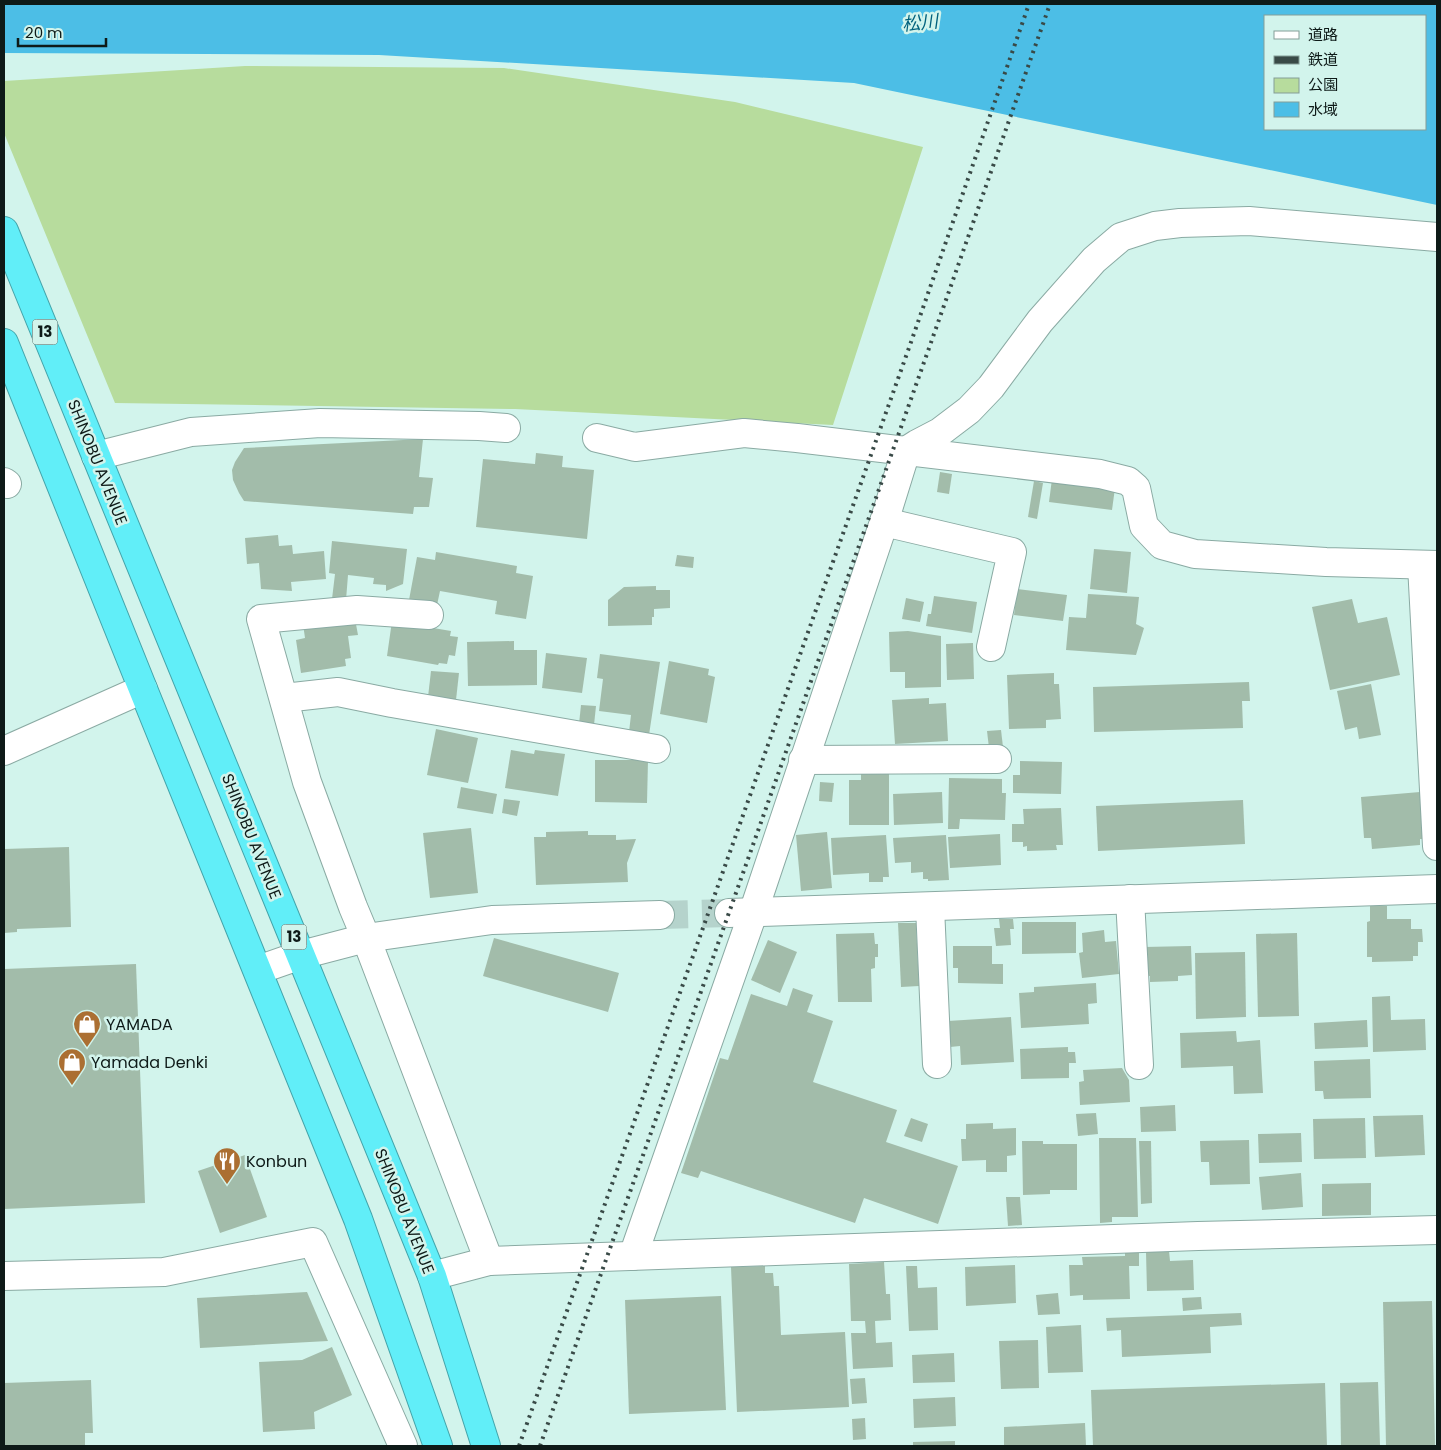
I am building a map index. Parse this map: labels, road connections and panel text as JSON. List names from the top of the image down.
{
  "streets": {
    "highway": ["13", "SHINOBU AVENUE"]
  },
  "water": ["松川"],
  "places": {
    "shop": ["YAMADA", "Yamada Denki"],
    "restaurant": ["Konbun"]
  },
  "legend": [
    "道路",
    "鉄道",
    "公園",
    "水域"
  ],
  "scale_bar": "20 m"
}
